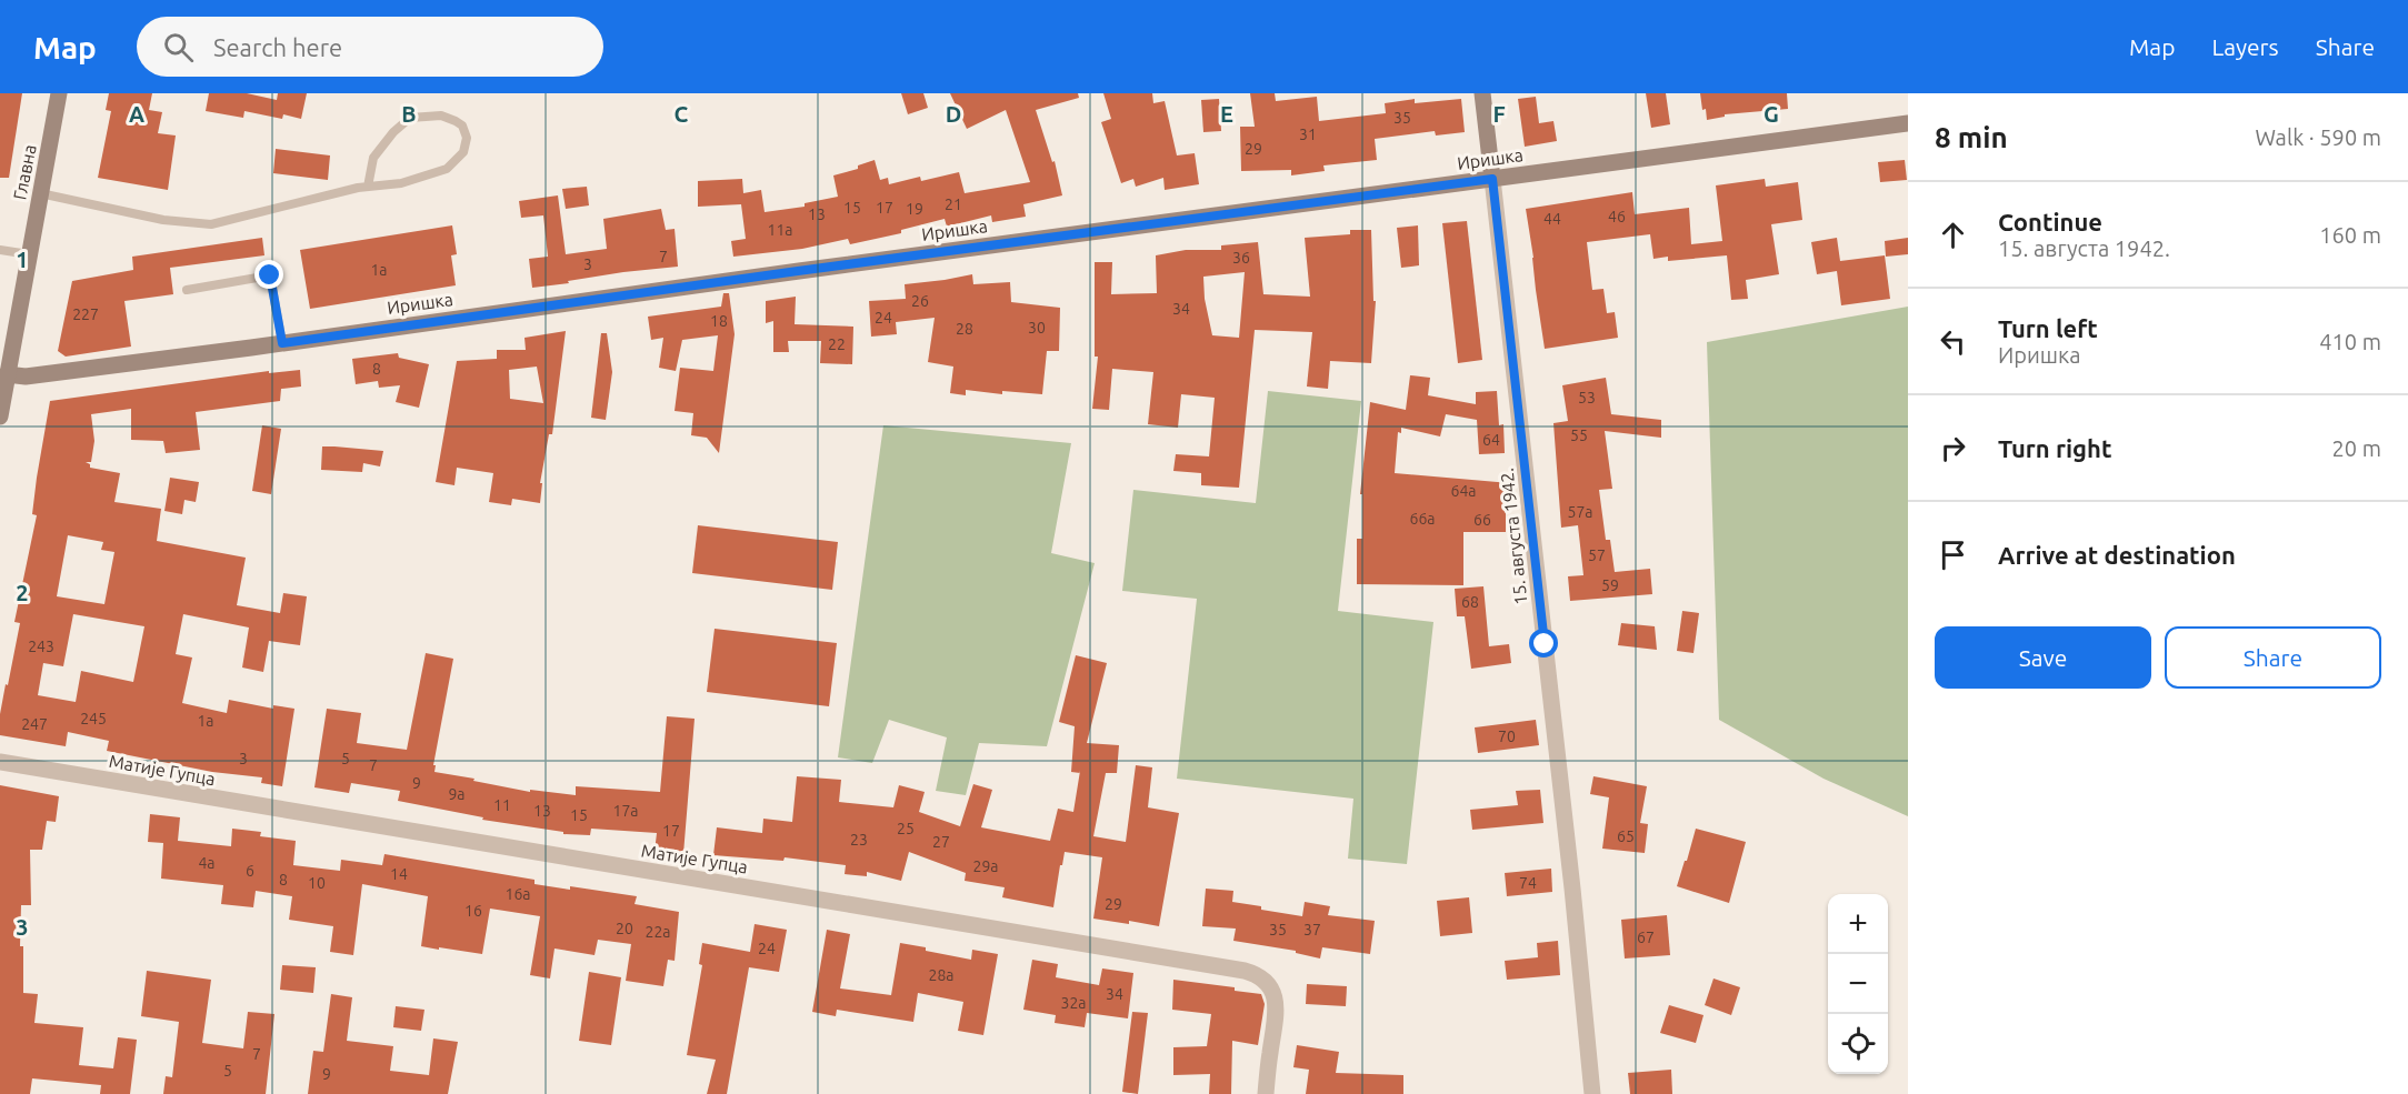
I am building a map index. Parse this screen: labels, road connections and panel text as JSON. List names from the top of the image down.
{
  "streets": {
    "street": [
      "Иришка",
      "Главна",
      "15. августа 1942.",
      "Матије Гупца"
    ]
  },
  "crossings": [
    ["Иришка", "Главна"],
    ["Иришка", "15. августа 1942."]
  ],
  "house_numbers": [
    "35",
    "31",
    "29",
    "21",
    "15",
    "17",
    "19",
    "13",
    "46",
    "44",
    "11a",
    "7",
    "36",
    "3",
    "1a",
    "26",
    "34",
    "227",
    "24",
    "18",
    "30",
    "28",
    "22",
    "8",
    "53",
    "55",
    "64",
    "64a",
    "57a",
    "66a",
    "66",
    "57",
    "59",
    "68",
    "243",
    "245",
    "1a",
    "247",
    "70",
    "3",
    "5",
    "7",
    "9",
    "9a",
    "11",
    "13",
    "17a",
    "15",
    "25",
    "17",
    "65",
    "23",
    "27",
    "4a",
    "29a",
    "6",
    "14",
    "8",
    "10",
    "74",
    "16a",
    "29",
    "16",
    "20",
    "35",
    "37",
    "22a",
    "67",
    "24",
    "28a",
    "34",
    "32a",
    "7",
    "5",
    "9"
  ],
  "page": {
    "header": "Map",
    "search": "Search here",
    "nav": ["Map", "Layers", "Share"],
    "heading": ["8 min", "Walk · 590 m"],
    "list": [
      ["Continue", "15. августа 1942.", "160 m"],
      ["Turn left", "Иришка", "410 m"],
      ["Turn right", "20 m"],
      "Arrive at destination"
    ],
    "buttons": ["Save", "Share"],
    "map_buttons": ["+", "−"]
  },
  "grid": {
    "columns": [
      "A",
      "B",
      "C",
      "D",
      "E",
      "F",
      "G"
    ],
    "rows": ["1", "2", "3"]
  }
}
